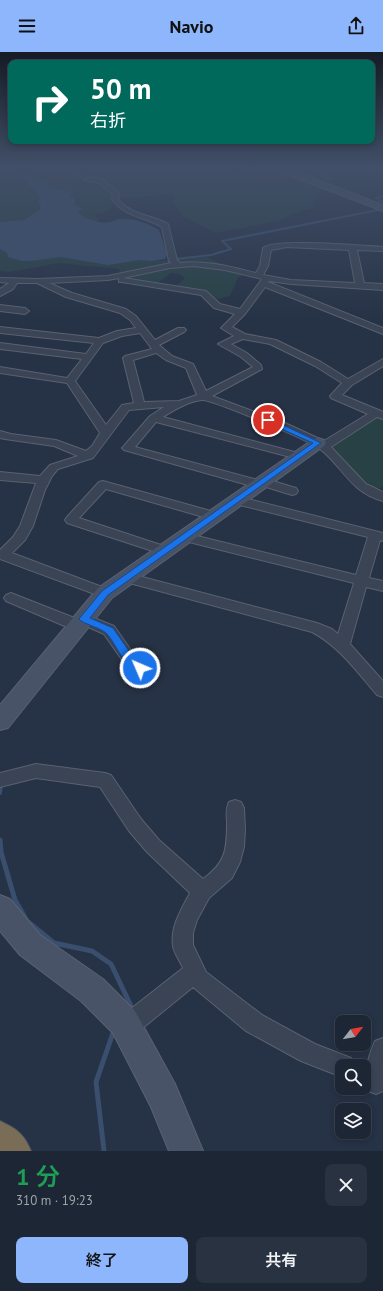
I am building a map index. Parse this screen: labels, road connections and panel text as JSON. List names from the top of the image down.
{
  "north": "top right",
  "page": {
    "header": "Navio",
    "turn": ["50 m", "右折"],
    "heading": ["1 分", "310 m · 19:23"],
    "buttons": ["終了", "共有"]
  }
}
